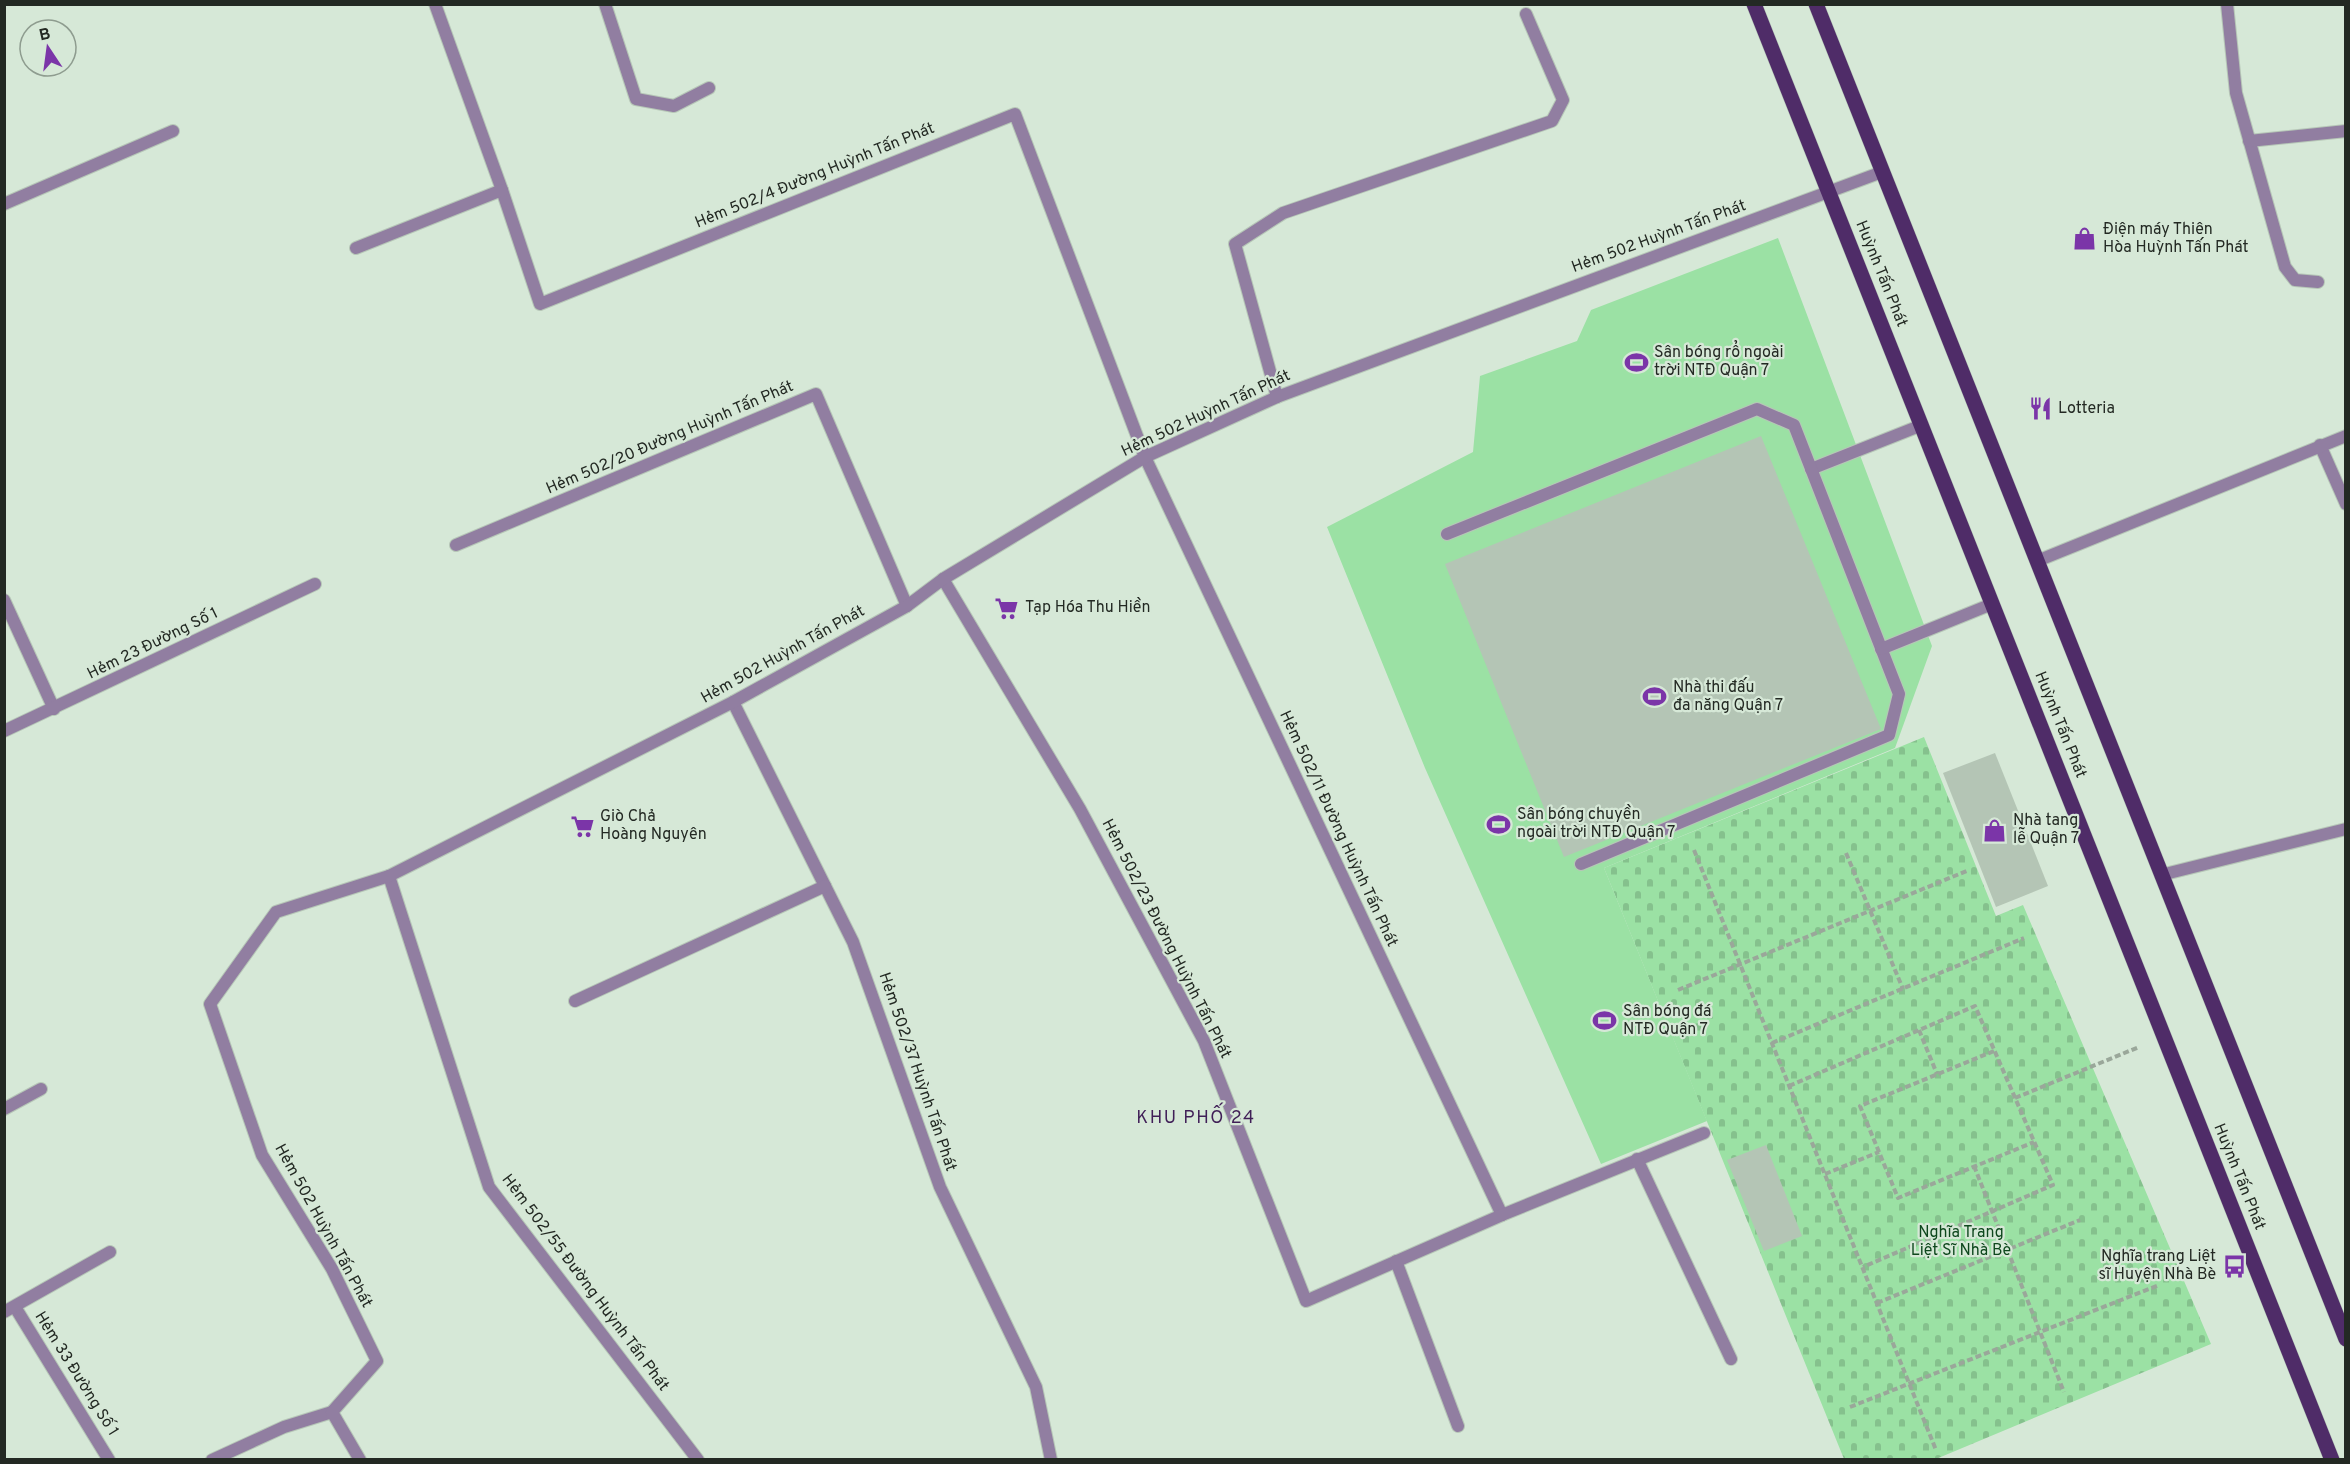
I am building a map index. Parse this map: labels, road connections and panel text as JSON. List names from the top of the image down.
{
  "streets": {
    "main road": ["Huỳnh Tấn Phát"],
    "street": [
      "Hẻm 502/4 Đường Huỳnh Tấn Phát",
      "Hẻm 502 Huỳnh Tấn Phát",
      "Hẻm 502/20 Đường Huỳnh Tấn Phát",
      "Hẻm 23 Đường Số 1",
      "Hẻm 502/11 Đường Huỳnh Tấn Phát",
      "Hẻm 502/23 Đường Huỳnh Tấn Phát",
      "Hẻm 502/37 Huỳnh Tấn Phát",
      "Hẻm 502/55 Đường Huỳnh Tấn Phát",
      "Hẻm 33 Đường Số 1"
    ]
  },
  "crossings": [
    ["Hẻm 502/4 Đường Huỳnh Tấn Phát", "Hẻm 502 Huỳnh Tấn Phát"],
    ["Hẻm 502/4 Đường Huỳnh Tấn Phát", "Hẻm 502/11 Đường Huỳnh Tấn Phát"],
    ["Hẻm 502 Huỳnh Tấn Phát", "Huỳnh Tấn Phát"],
    ["Hẻm 502 Huỳnh Tấn Phát", "Hẻm 502/20 Đường Huỳnh Tấn Phát"],
    ["Hẻm 502 Huỳnh Tấn Phát", "Hẻm 502/11 Đường Huỳnh Tấn Phát"],
    ["Hẻm 502 Huỳnh Tấn Phát", "Hẻm 502/23 Đường Huỳnh Tấn Phát"],
    ["Hẻm 502 Huỳnh Tấn Phát", "Hẻm 502/37 Huỳnh Tấn Phát"],
    ["Hẻm 502 Huỳnh Tấn Phát", "Hẻm 502/55 Đường Huỳnh Tấn Phát"],
    ["Hẻm 502/11 Đường Huỳnh Tấn Phát", "Hẻm 502/23 Đường Huỳnh Tấn Phát"]
  ],
  "districts": ["KHU PHỐ 24"],
  "parks": ["Nghĩa Trang Liệt Sĩ Nhà Bè"],
  "places": {
    "shop": ["Điện máy Thiên Hòa Huỳnh Tấn Phát", "Nhà tang lễ Quận 7"],
    "sports": [
      "Sân bóng rổ ngoài trời NTĐ Quận 7",
      "Nhà thi đấu đa năng Quận 7",
      "Sân bóng chuyền ngoài trời NTĐ Quận 7",
      "Sân bóng đá NTĐ Quận 7"
    ],
    "restaurant": ["Lotteria"],
    "supermarket": ["Tạp Hóa Thu Hiền", "Giò Chả Hoàng Nguyên"],
    "bus stop": ["Nghĩa trang Liệt sĩ Huyện Nhà Bè"]
  },
  "north": "top"
}
